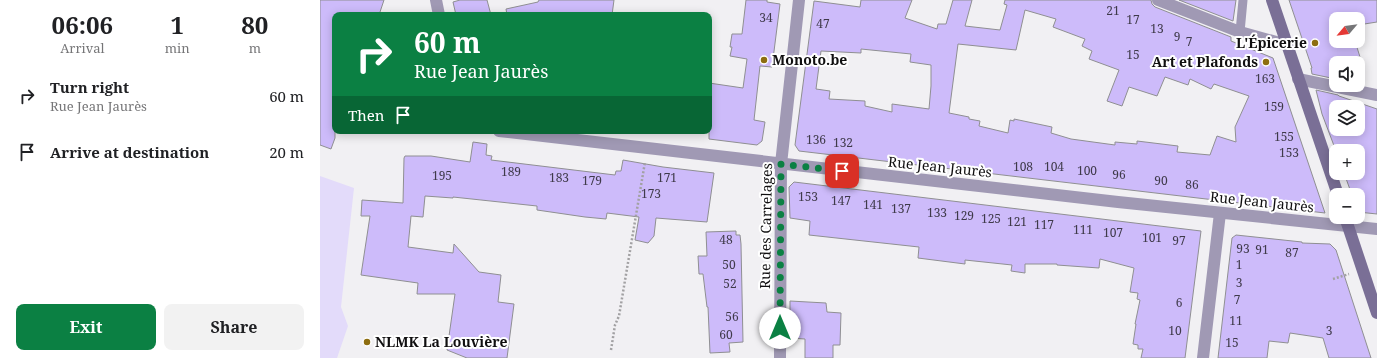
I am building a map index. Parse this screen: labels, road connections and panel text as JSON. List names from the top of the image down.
{
  "streets": {
    "street": ["Rue Jean Jaurès", "Rue des Carrelages"]
  },
  "crossings": [
    ["Rue Jean Jaurès", "Rue des Carrelages"]
  ],
  "places": [
    "L'Épicerie",
    "Monoto.be",
    "Art et Plafonds",
    "NLMK La Louvière"
  ],
  "house_numbers": [
    "21",
    "34",
    "17",
    "47",
    "13",
    "9",
    "7",
    "15",
    "163",
    "159",
    "155",
    "136",
    "132",
    "153",
    "108",
    "104",
    "100",
    "189",
    "96",
    "195",
    "183",
    "171",
    "179",
    "90",
    "86",
    "173",
    "153",
    "147",
    "141",
    "137",
    "133",
    "129",
    "125",
    "121",
    "117",
    "111",
    "107",
    "101",
    "48",
    "97",
    "93",
    "91",
    "87",
    "50",
    "1",
    "3",
    "52",
    "7",
    "6",
    "56",
    "11",
    "10",
    "3",
    "60",
    "15"
  ],
  "north": "bottom left",
  "page": {
    "eta": [
      "06:06",
      "Arrival",
      "1",
      "min",
      "80",
      "m"
    ],
    "map_buttons": ["+", "−"],
    "turn": ["60 m", "Rue Jean Jaurès"],
    "list": [
      {
        "name": "Turn right",
        "note": "Rue Jean Jaurès",
        "value": "60 m"
      },
      {
        "name": "Arrive at destination",
        "value": "20 m"
      }
    ],
    "then": "Then",
    "buttons": ["Exit", "Share"]
  }
}
